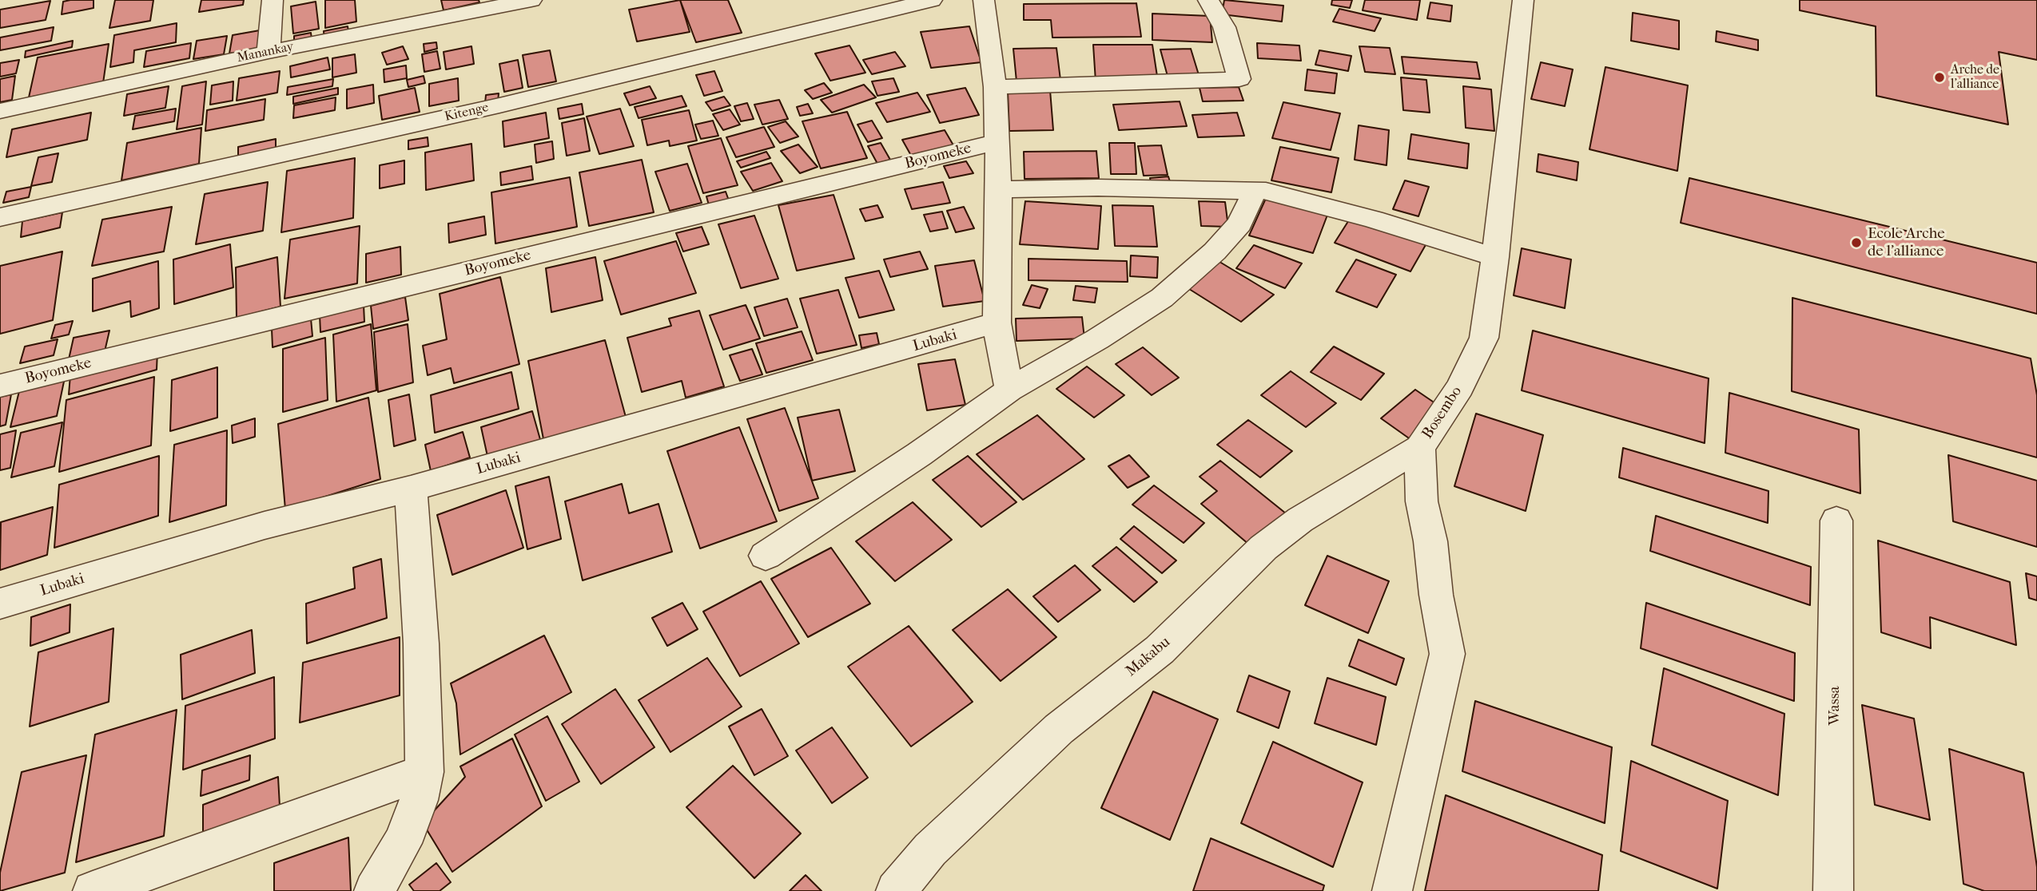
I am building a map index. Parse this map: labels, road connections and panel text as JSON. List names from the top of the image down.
{
  "streets": {
    "street": [
      "Manankay",
      "Kitenge",
      "Boyomeke",
      "Lubaki",
      "Bosembo",
      "Makabu",
      "Wassa"
    ]
  },
  "crossings": [
    ["Bosembo", "Makabu"]
  ],
  "places": ["Arche de l'alliance", "Ecole Arche de l'alliance"]
}
